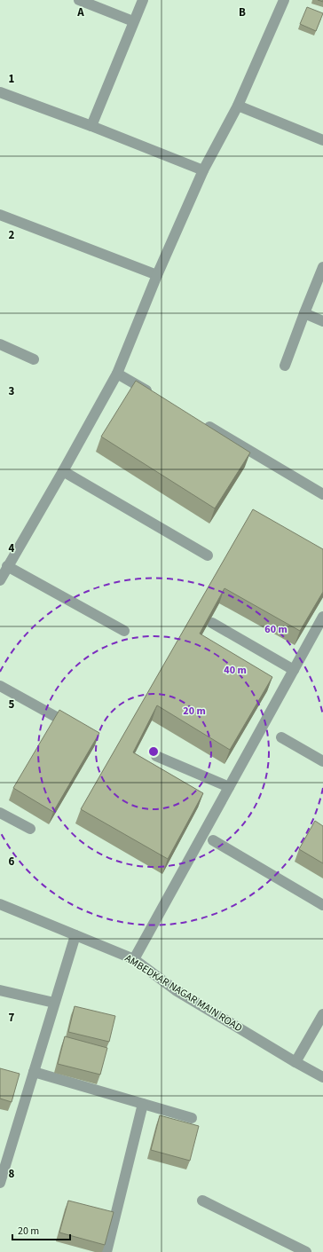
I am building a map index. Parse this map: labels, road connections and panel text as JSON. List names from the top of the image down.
{
  "streets": {
    "street": ["AMBEDKAR NAGAR MAIN ROAD"]
  },
  "scale_bar": "20 m",
  "grid": {
    "columns": ["A", "B"],
    "rows": [
      "1",
      "2",
      "3",
      "4",
      "5",
      "6",
      "7",
      "8"
    ]
  },
  "rings": ["60 m", "40 m", "20 m"]
}
